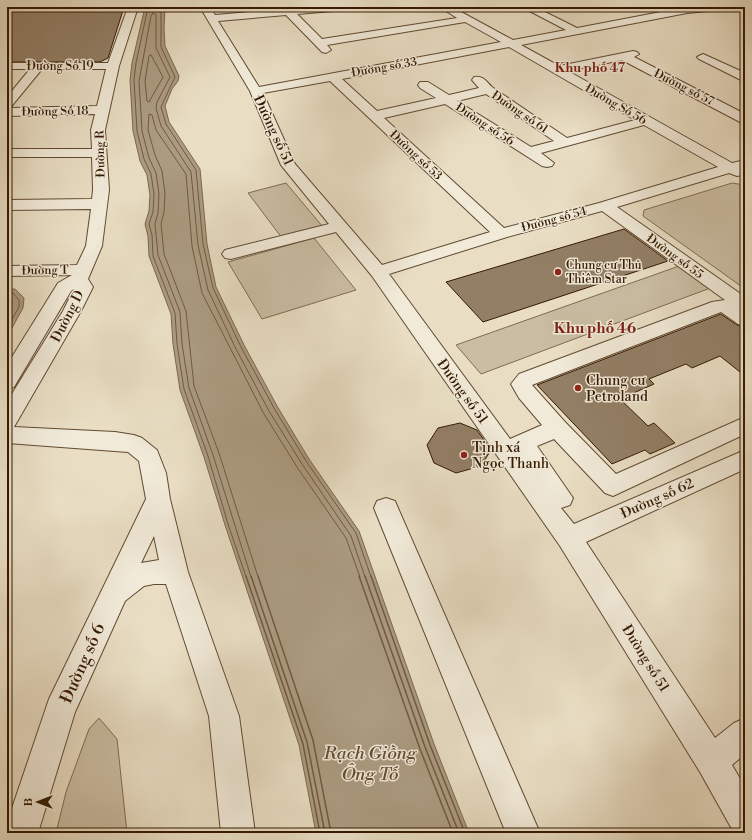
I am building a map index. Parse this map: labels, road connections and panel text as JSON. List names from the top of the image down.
{
  "streets": {
    "street": [
      "Đường Số 19",
      "Đường số 33",
      "Đường số 57",
      "Đường Số 56",
      "Đường Số 18",
      "Đường số 61",
      "Đường số 56",
      "Đường số 51",
      "Đường R",
      "Đường số 53",
      "Đường số 54",
      "Đường số 55",
      "Đường T",
      "Đường D",
      "Đường số 62",
      "Đường số 6"
    ]
  },
  "crossings": [
    ["Đường Số 19", "Đường R"],
    ["Đường số 33", "Đường Số 56"],
    ["Đường số 33", "Đường số 51"],
    ["Đường số 33", "Đường số 53"],
    ["Đường số 57", "Đường Số 56"],
    ["Đường Số 56", "Đường số 61"],
    ["Đường Số 56", "Đường số 54"],
    ["Đường Số 18", "Đường R"],
    ["Đường số 61", "Đường số 56"],
    ["Đường số 51", "Đường số 54"],
    ["Đường số 51", "Đường số 62"],
    ["Đường R", "Đường T"],
    ["Đường R", "Đường D"],
    ["Đường số 53", "Đường số 54"],
    ["Đường số 54", "Đường số 55"],
    ["Đường T", "Đường D"]
  ],
  "districts": ["Khu phố 47", "Khu phố 46"],
  "water": ["Rạch Giồng Ông Tố"],
  "places": ["Chung cư Thủ Thiêm Star", "Chung cư Petroland", "Tịnh xá Ngọc Thanh"],
  "north": "left"
}
